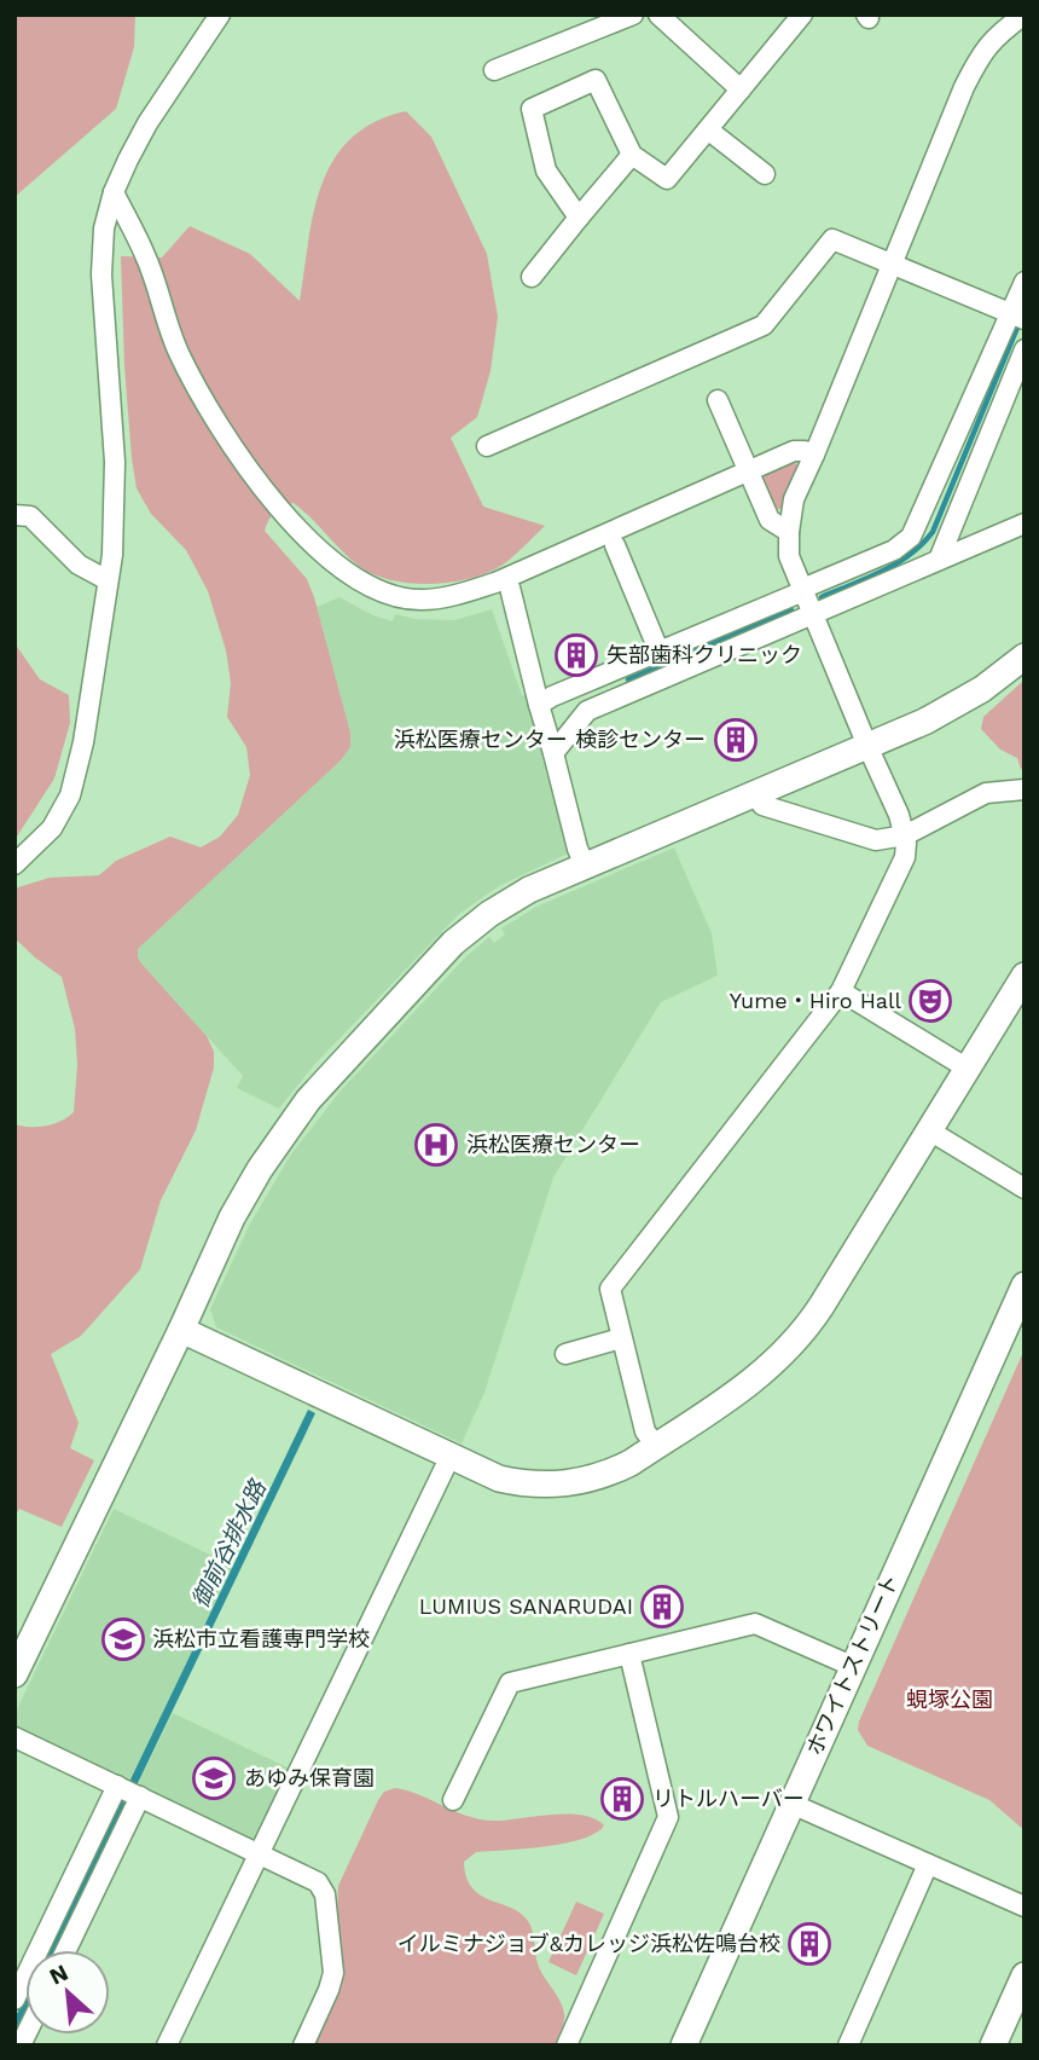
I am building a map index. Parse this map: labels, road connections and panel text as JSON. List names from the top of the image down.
{
  "streets": {
    "street": ["ホワイトストリート"]
  },
  "water": ["御前谷排水路"],
  "parks": ["蜆塚公園"],
  "places": {
    "building": [
      "矢部歯科クリニック",
      "浜松医療センター 検診センター",
      "LUMIUS SANARUDAI",
      "リトルハーバー",
      "イルミナジョブ&カレッジ浜松佐鳴台校"
    ],
    "theatre": ["Yume・Hiro Hall"],
    "hospital": ["浜松医療センター"],
    "school or university": ["浜松市立看護専門学校", "あゆみ保育園"]
  },
  "north": "top left"
}
